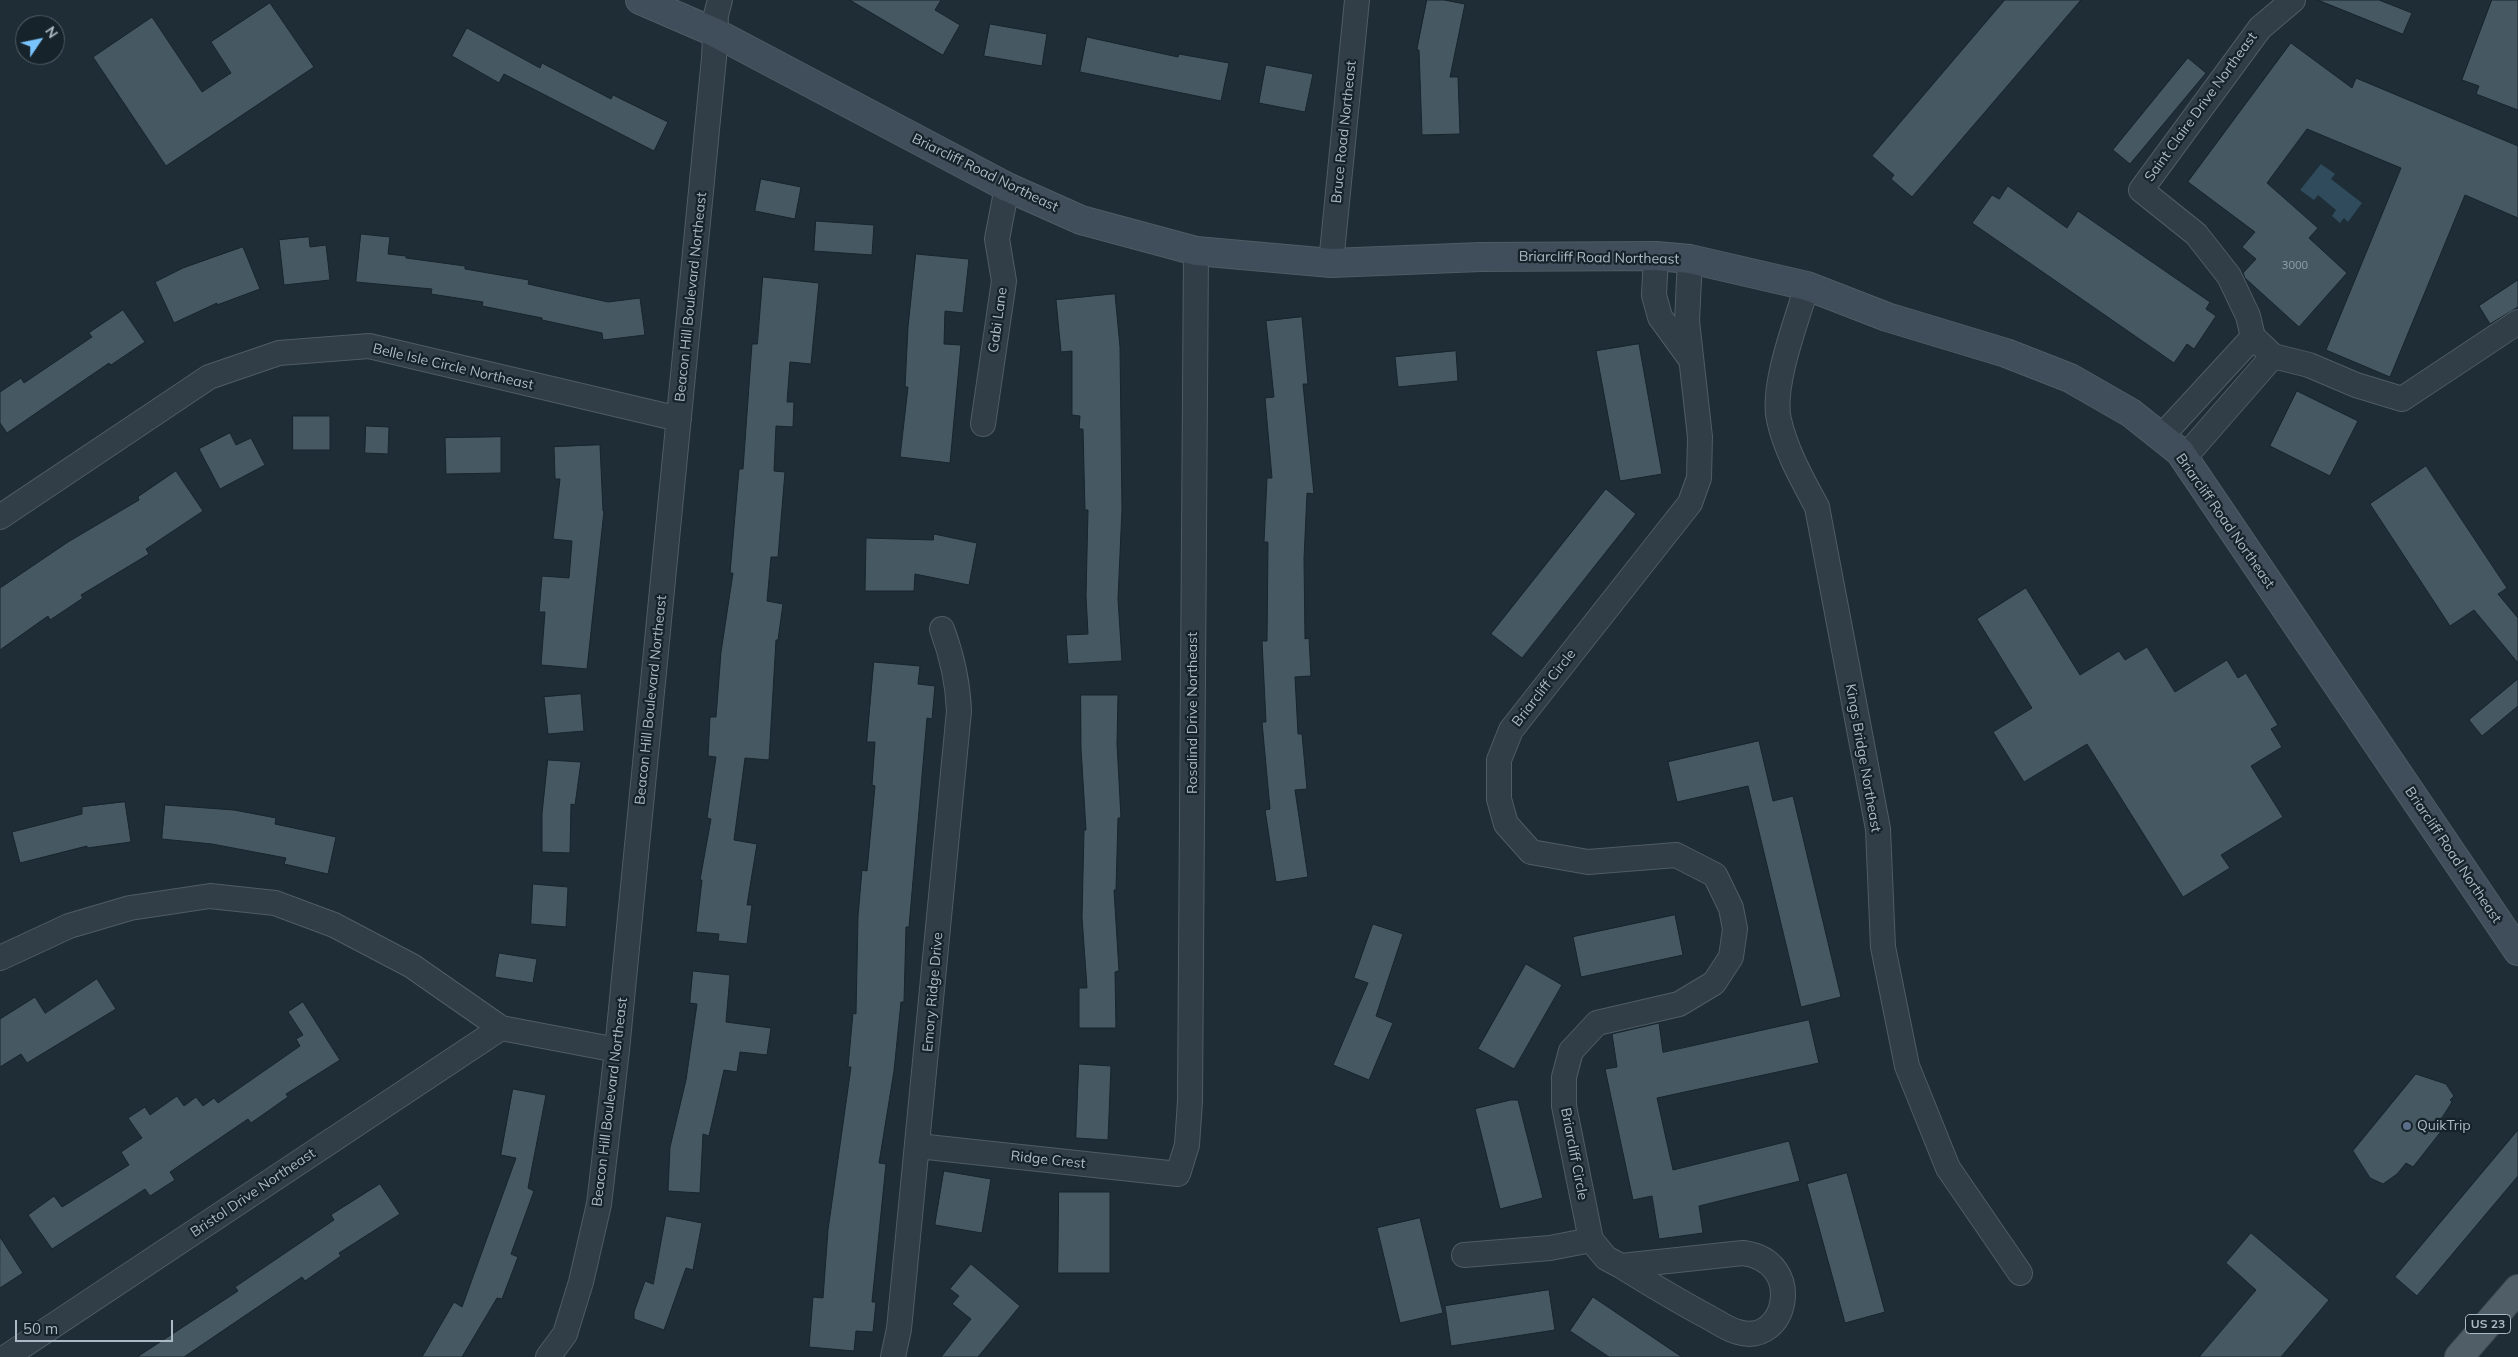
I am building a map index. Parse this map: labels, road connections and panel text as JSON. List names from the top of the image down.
{
  "streets": {
    "main road": ["Briarcliff Road Northeast", "US 23"],
    "street": [
      "Saint Claire Drive Northeast",
      "Bruce Road Northeast",
      "Beacon Hill Boulevard Northeast",
      "Gabi Lane",
      "Belle Isle Circle Northeast",
      "Briarcliff Circle",
      "Rosalind Drive Northeast",
      "Kings Bridge Northeast",
      "Emory Ridge Drive",
      "Ridge Crest",
      "Bristol Drive Northeast"
    ]
  },
  "crossings": [
    ["Bruce Road Northeast", "Briarcliff Road Northeast"],
    ["Briarcliff Road Northeast", "Beacon Hill Boulevard Northeast"],
    ["Briarcliff Road Northeast", "Gabi Lane"],
    ["Briarcliff Road Northeast", "Briarcliff Circle"],
    ["Briarcliff Road Northeast", "Rosalind Drive Northeast"],
    ["Briarcliff Road Northeast", "Kings Bridge Northeast"],
    ["Beacon Hill Boulevard Northeast", "Belle Isle Circle Northeast"],
    ["Rosalind Drive Northeast", "Ridge Crest"],
    ["Emory Ridge Drive", "Ridge Crest"]
  ],
  "places": ["QuikTrip"],
  "house_numbers": ["3000"],
  "scale_bar": "50 m",
  "north": "top right"
}
